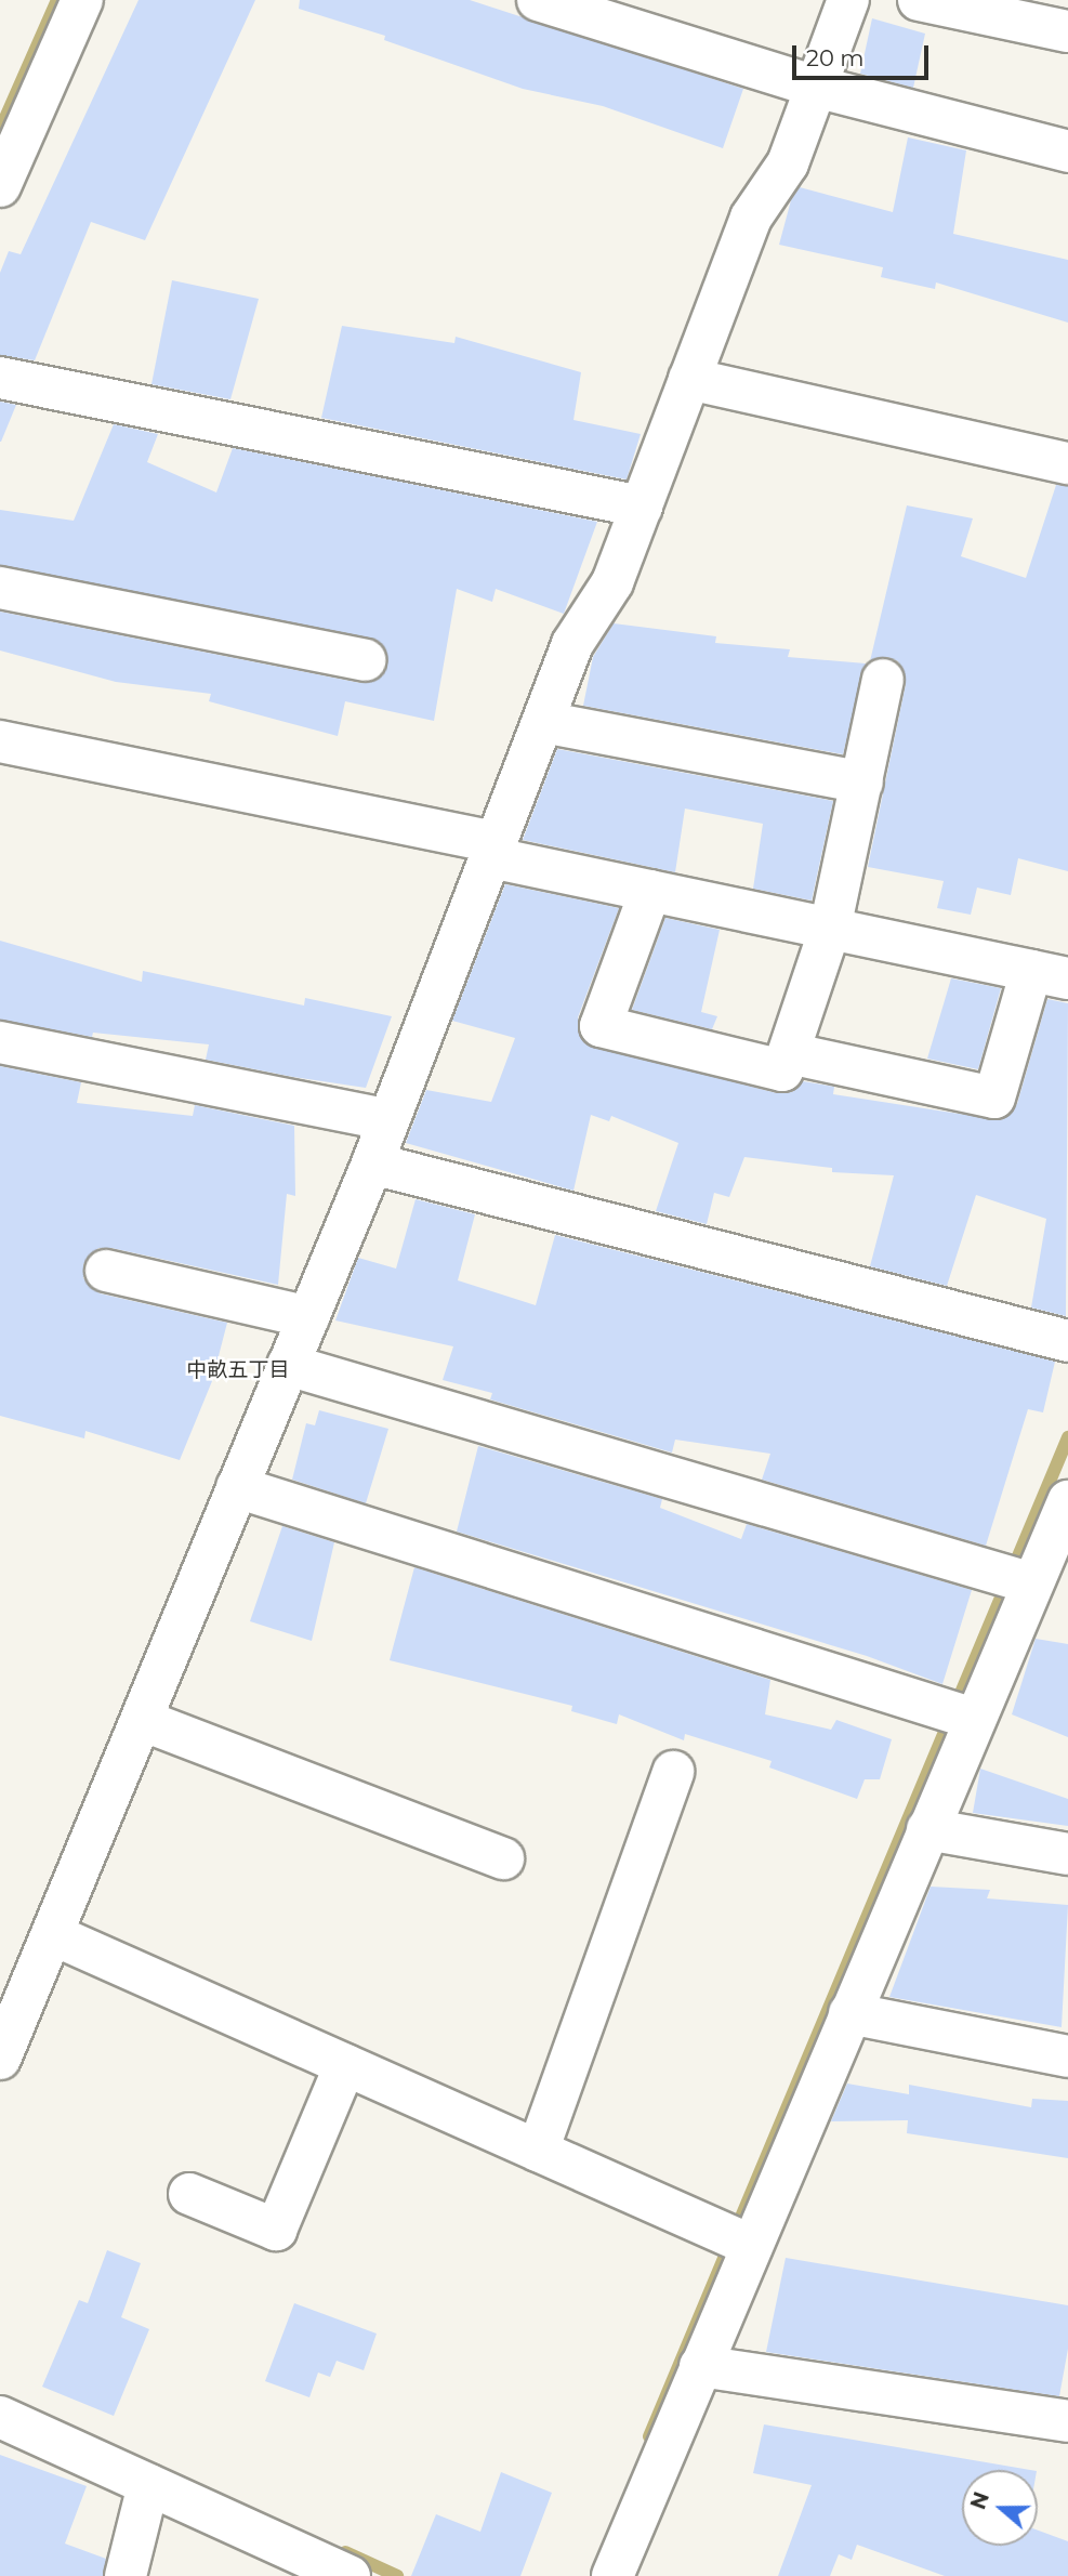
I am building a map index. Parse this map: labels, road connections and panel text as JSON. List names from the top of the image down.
{
  "districts": ["中畝五丁目"],
  "scale_bar": "20 m",
  "north": "left"
}
